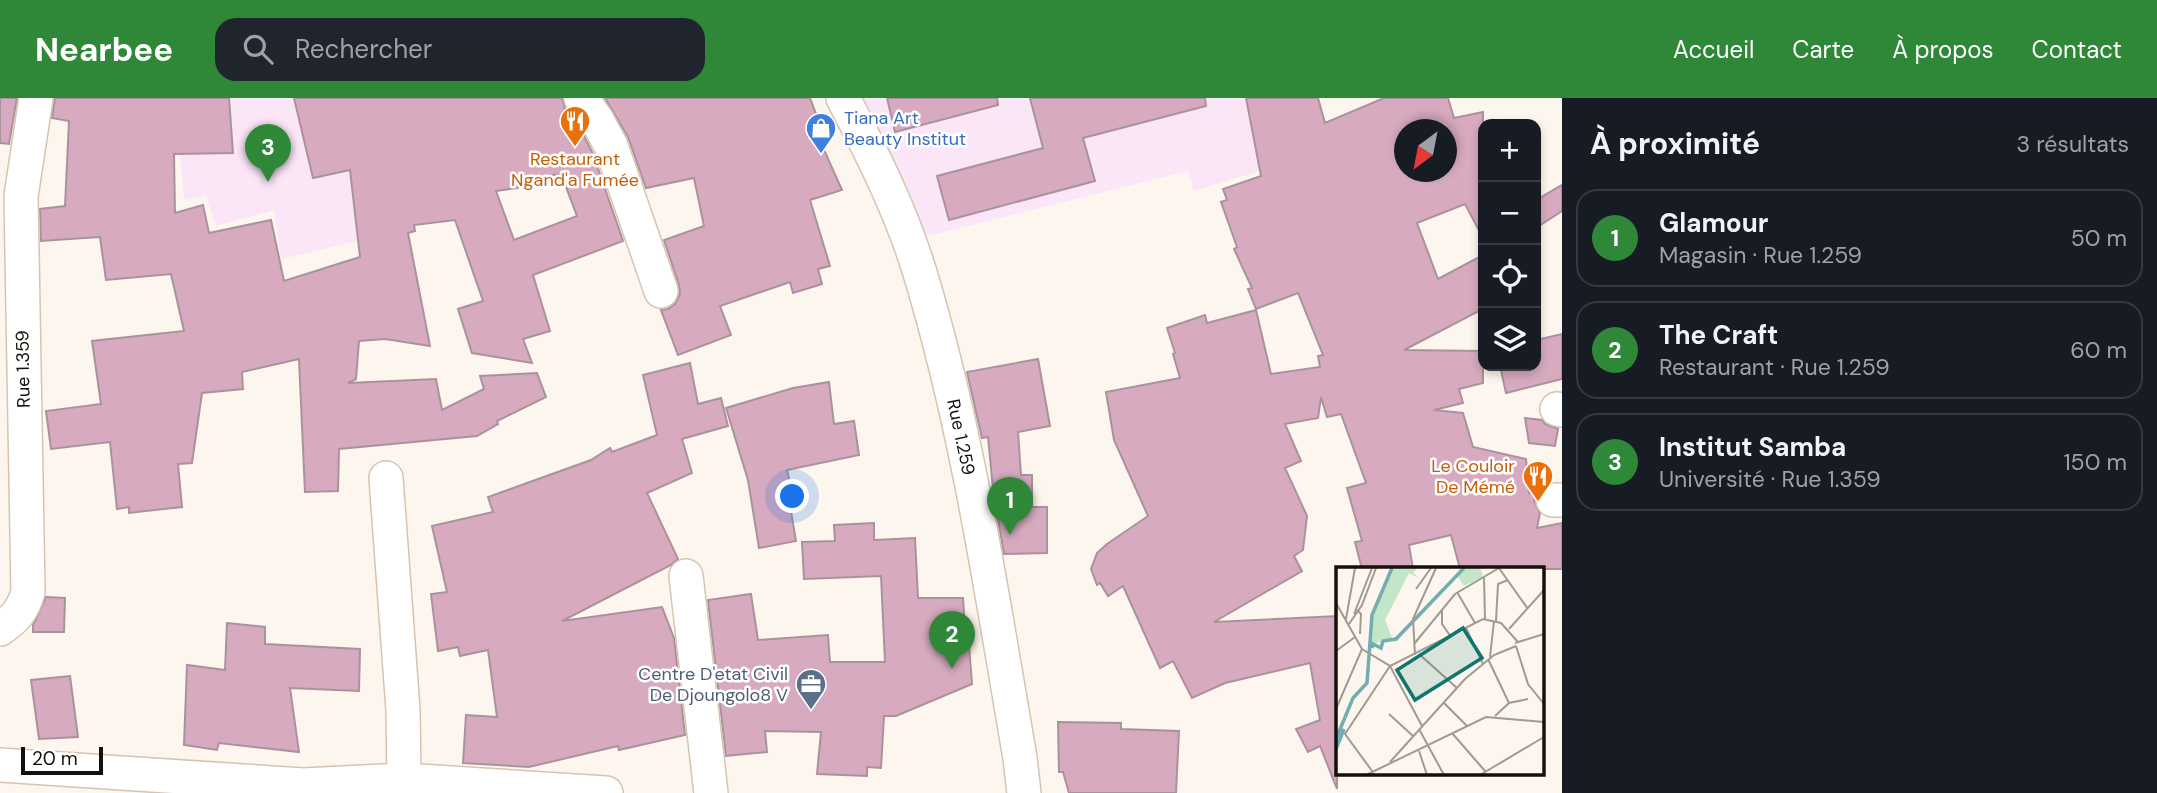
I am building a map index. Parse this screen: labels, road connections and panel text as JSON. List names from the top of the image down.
{
  "streets": {
    "street": ["Rue 1.359", "Rue 1.259"]
  },
  "places": {
    "restaurant": ["Restaurant Ngand'a Fumée", "Le Couloir De Mémé"],
    "shop": ["Tiana Art Beauty Institut"],
    "office": ["Centre D'etat Civil De Djoungolo8 V"]
  },
  "scale_bar": "20 m",
  "north": "bottom left",
  "page": {
    "header": "Nearbee",
    "search": "Rechercher",
    "nav": [
      "Accueil",
      "Carte",
      "À propos",
      "Contact"
    ],
    "heading": ["À proximité", "3 résultats"],
    "map_buttons": ["+", "−"],
    "pins": ["3", "1", "2"],
    "list": [
      {
        "mark": "1",
        "name": "Glamour",
        "note": "Magasin · Rue 1.259",
        "value": "50 m"
      },
      {
        "mark": "2",
        "name": "The Craft",
        "note": "Restaurant · Rue 1.259",
        "value": "60 m"
      },
      {
        "mark": "3",
        "name": "Institut Samba",
        "note": "Université · Rue 1.359",
        "value": "150 m"
      }
    ],
    "scale": "20 m"
  }
}
